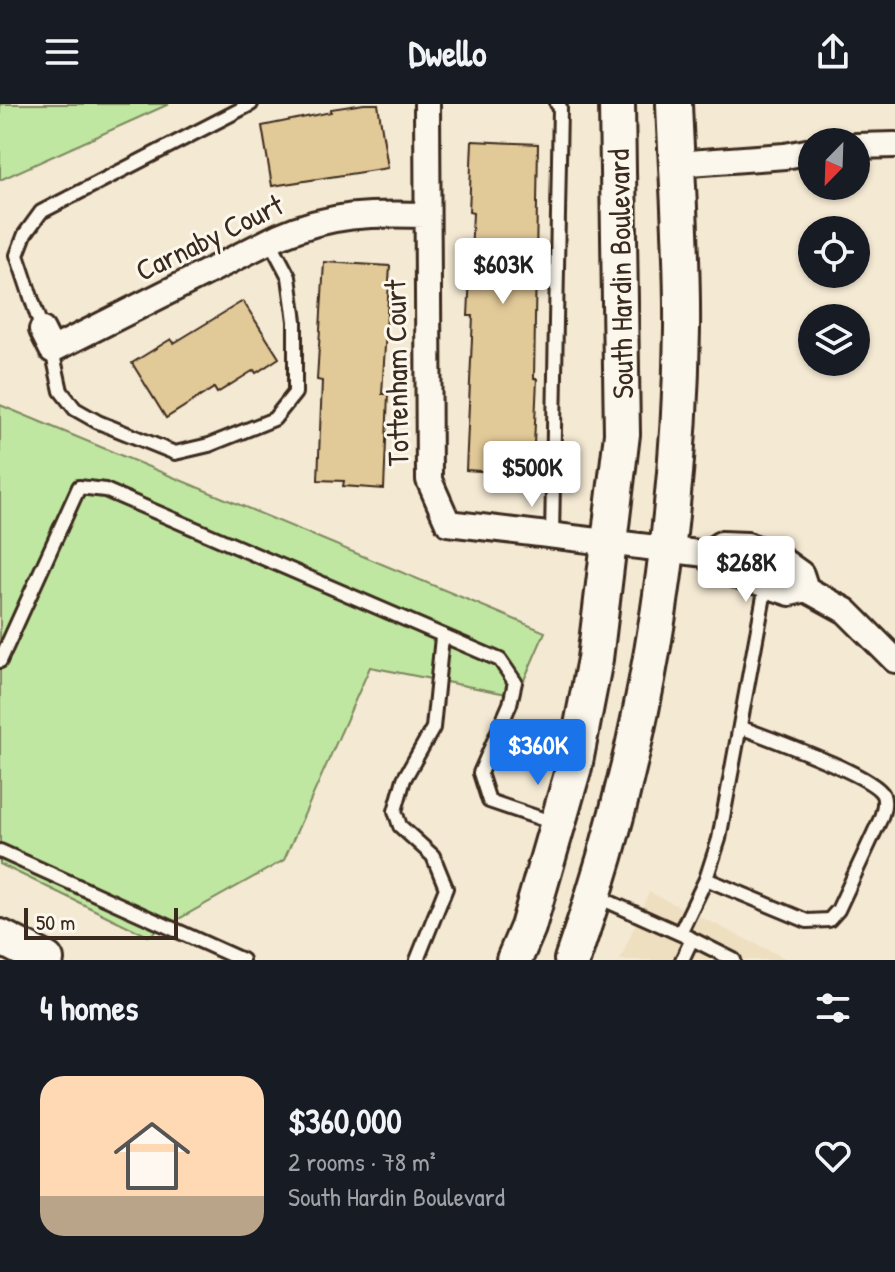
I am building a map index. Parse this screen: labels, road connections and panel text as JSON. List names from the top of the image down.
{
  "streets": {
    "main road": ["South Hardin Boulevard"],
    "street": ["Carnaby Court", "Tottenham Court"]
  },
  "crossings": [
    ["Carnaby Court", "Tottenham Court"],
    ["South Hardin Boulevard", "Tottenham Court"]
  ],
  "scale_bar": "50 m",
  "north": "bottom left",
  "page": {
    "header": "Dwello",
    "price": [
      "$603K",
      "$500K",
      "$268K",
      "$360K"
    ],
    "scale": "50 m",
    "heading": "4 homes",
    "list": [
      {
        "name": "$360,000",
        "note": "2 rooms · 78 m² · South Hardin Boulevard"
      }
    ]
  }
}
